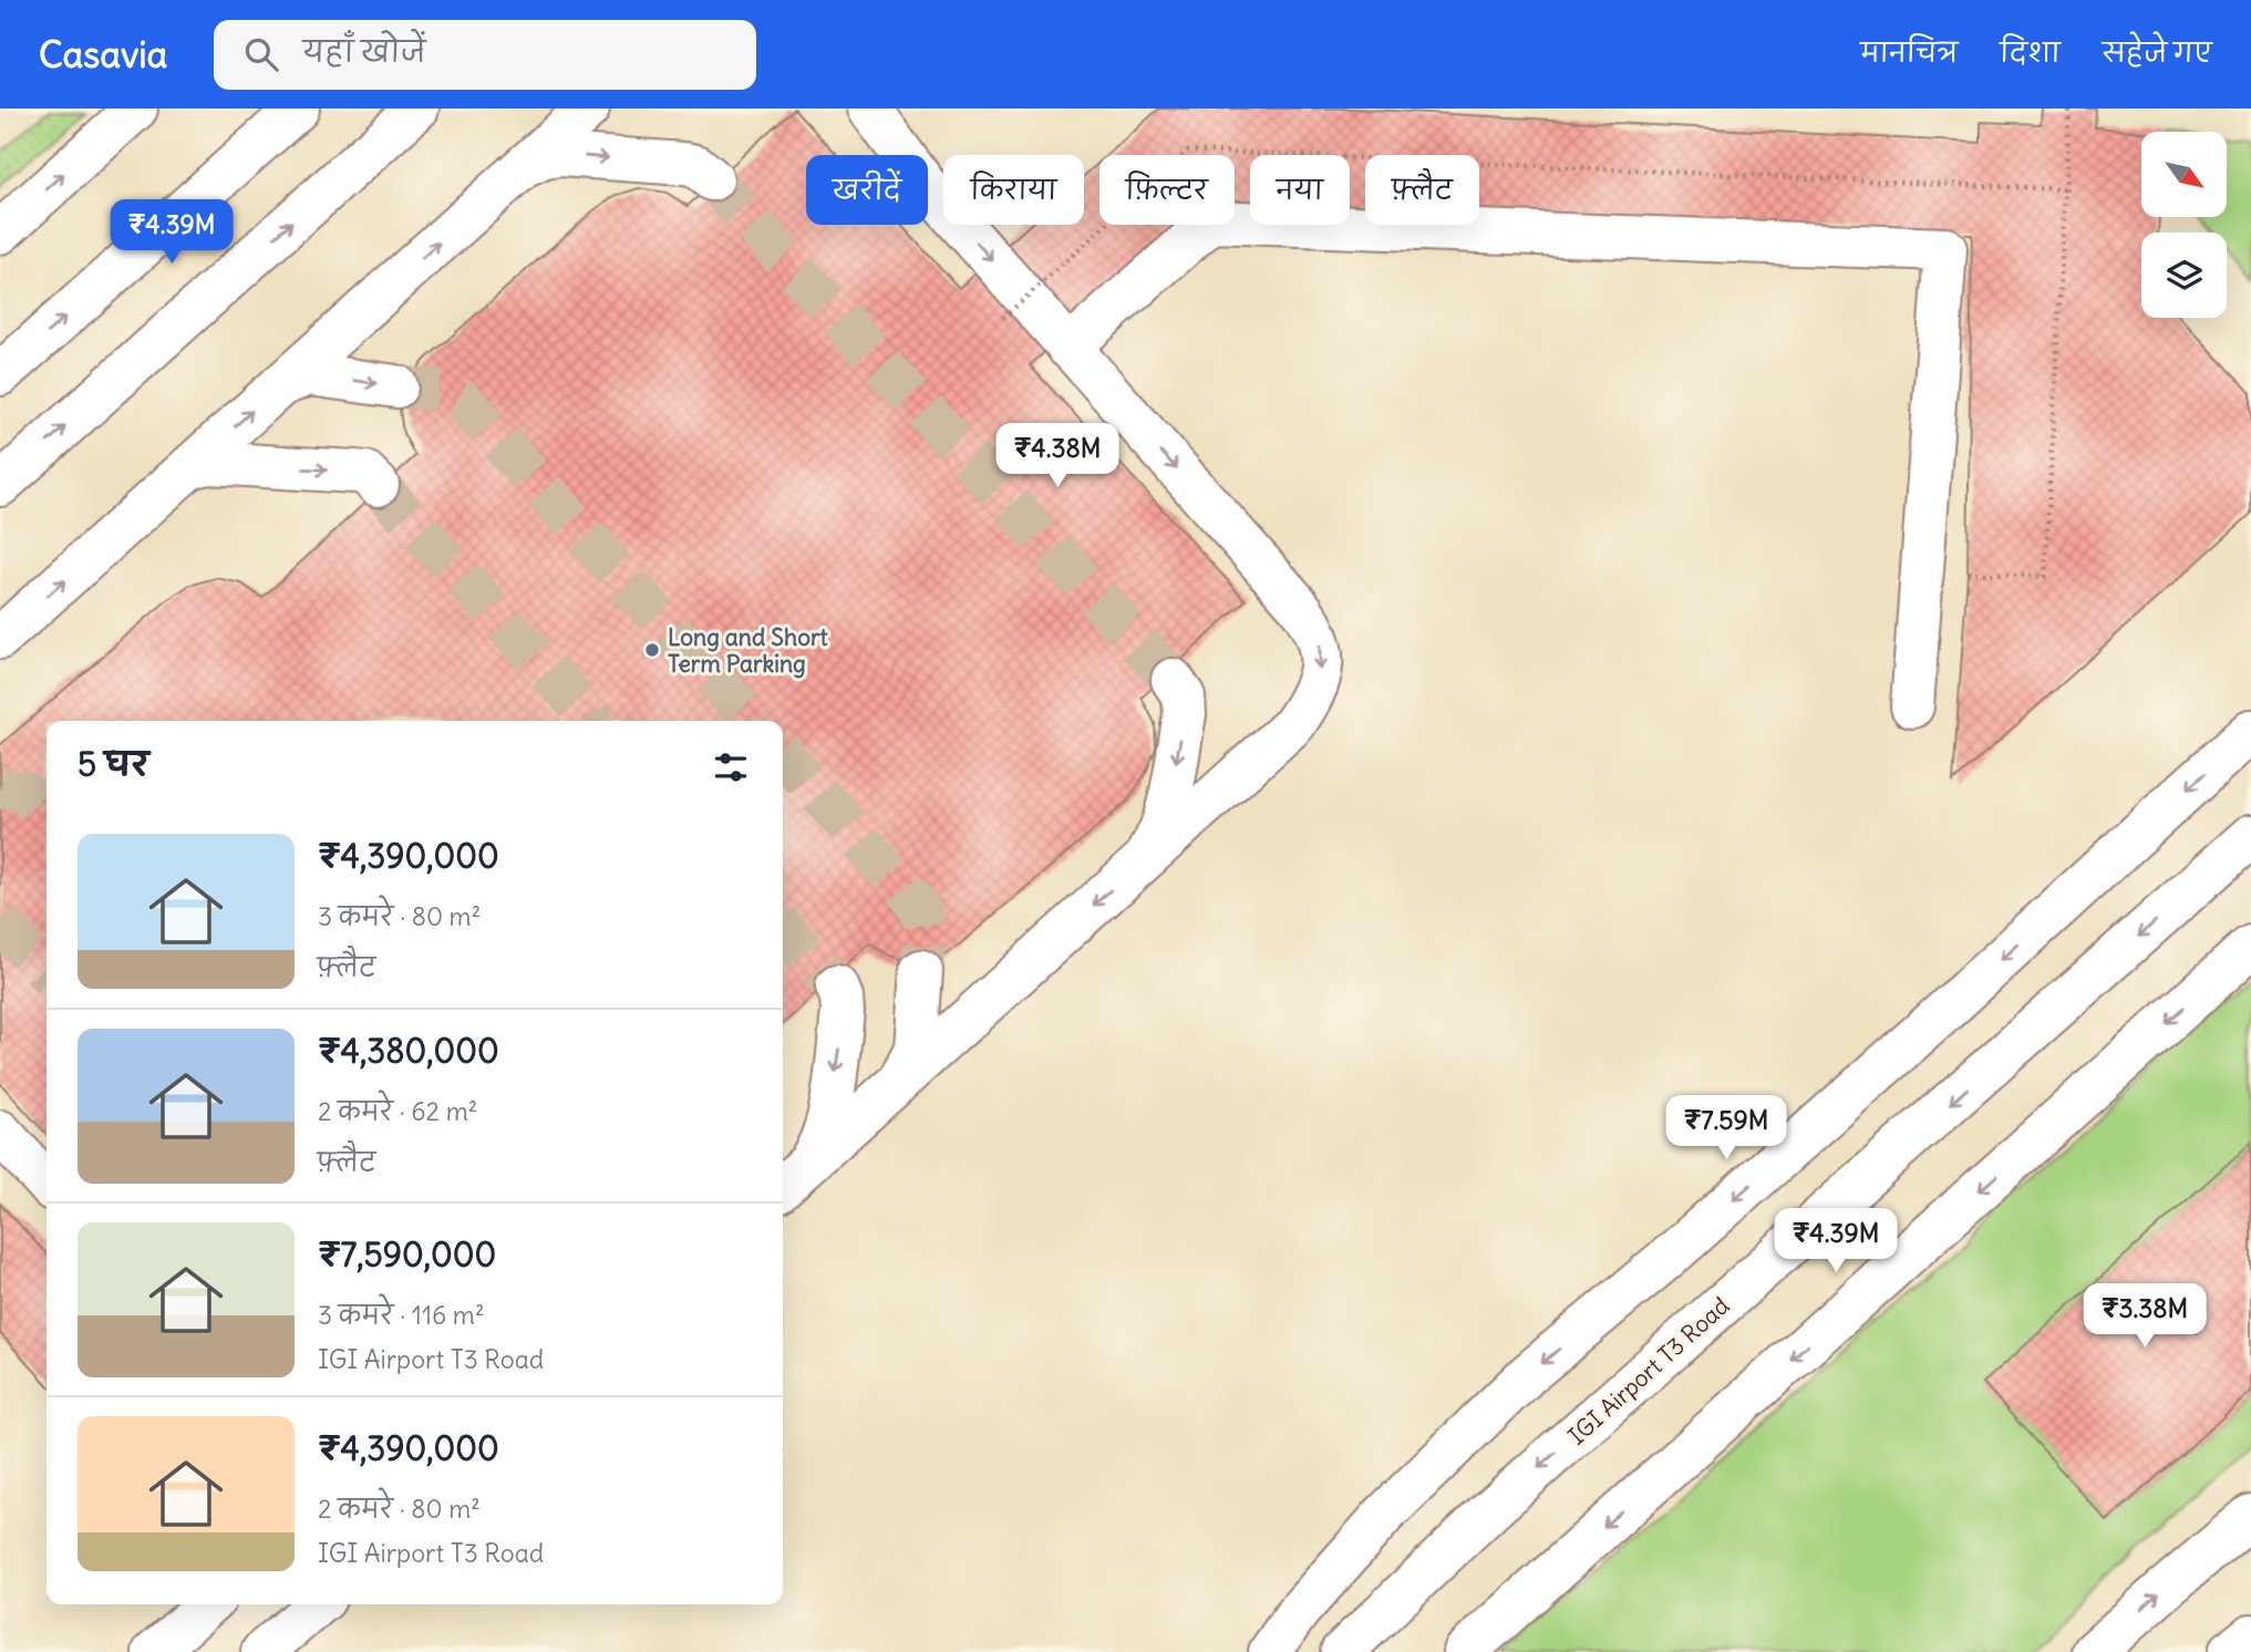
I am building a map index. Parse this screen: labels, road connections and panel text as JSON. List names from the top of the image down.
{
  "streets": {
    "main road": ["IGI Airport T3 Road"]
  },
  "places": ["Long and Short Term Parking"],
  "north": "bottom right",
  "page": {
    "header": "Casavia",
    "search": "यहाँ खोजें",
    "nav": ["मानचित्र", "दिशा", "सहेजे गए"],
    "chip": [
      "खरीदें",
      "किराया",
      "फ़िल्टर",
      "नया",
      "फ़्लैट"
    ],
    "price": [
      "₹4.39M",
      "₹4.38M",
      "₹7.59M",
      "₹4.39M",
      "₹3.38M"
    ],
    "heading": "5 घर",
    "list": [
      {
        "name": "₹4,390,000",
        "note": "3 कमरे · 80 m² · फ़्लैट"
      },
      {
        "name": "₹4,380,000",
        "note": "2 कमरे · 62 m² · फ़्लैट"
      },
      {
        "name": "₹7,590,000",
        "note": "3 कमरे · 116 m² · IGI Airport T3 Road"
      },
      {
        "name": "₹4,390,000",
        "note": "2 कमरे · 80 m² · IGI Airport T3 Road"
      }
    ]
  }
}
